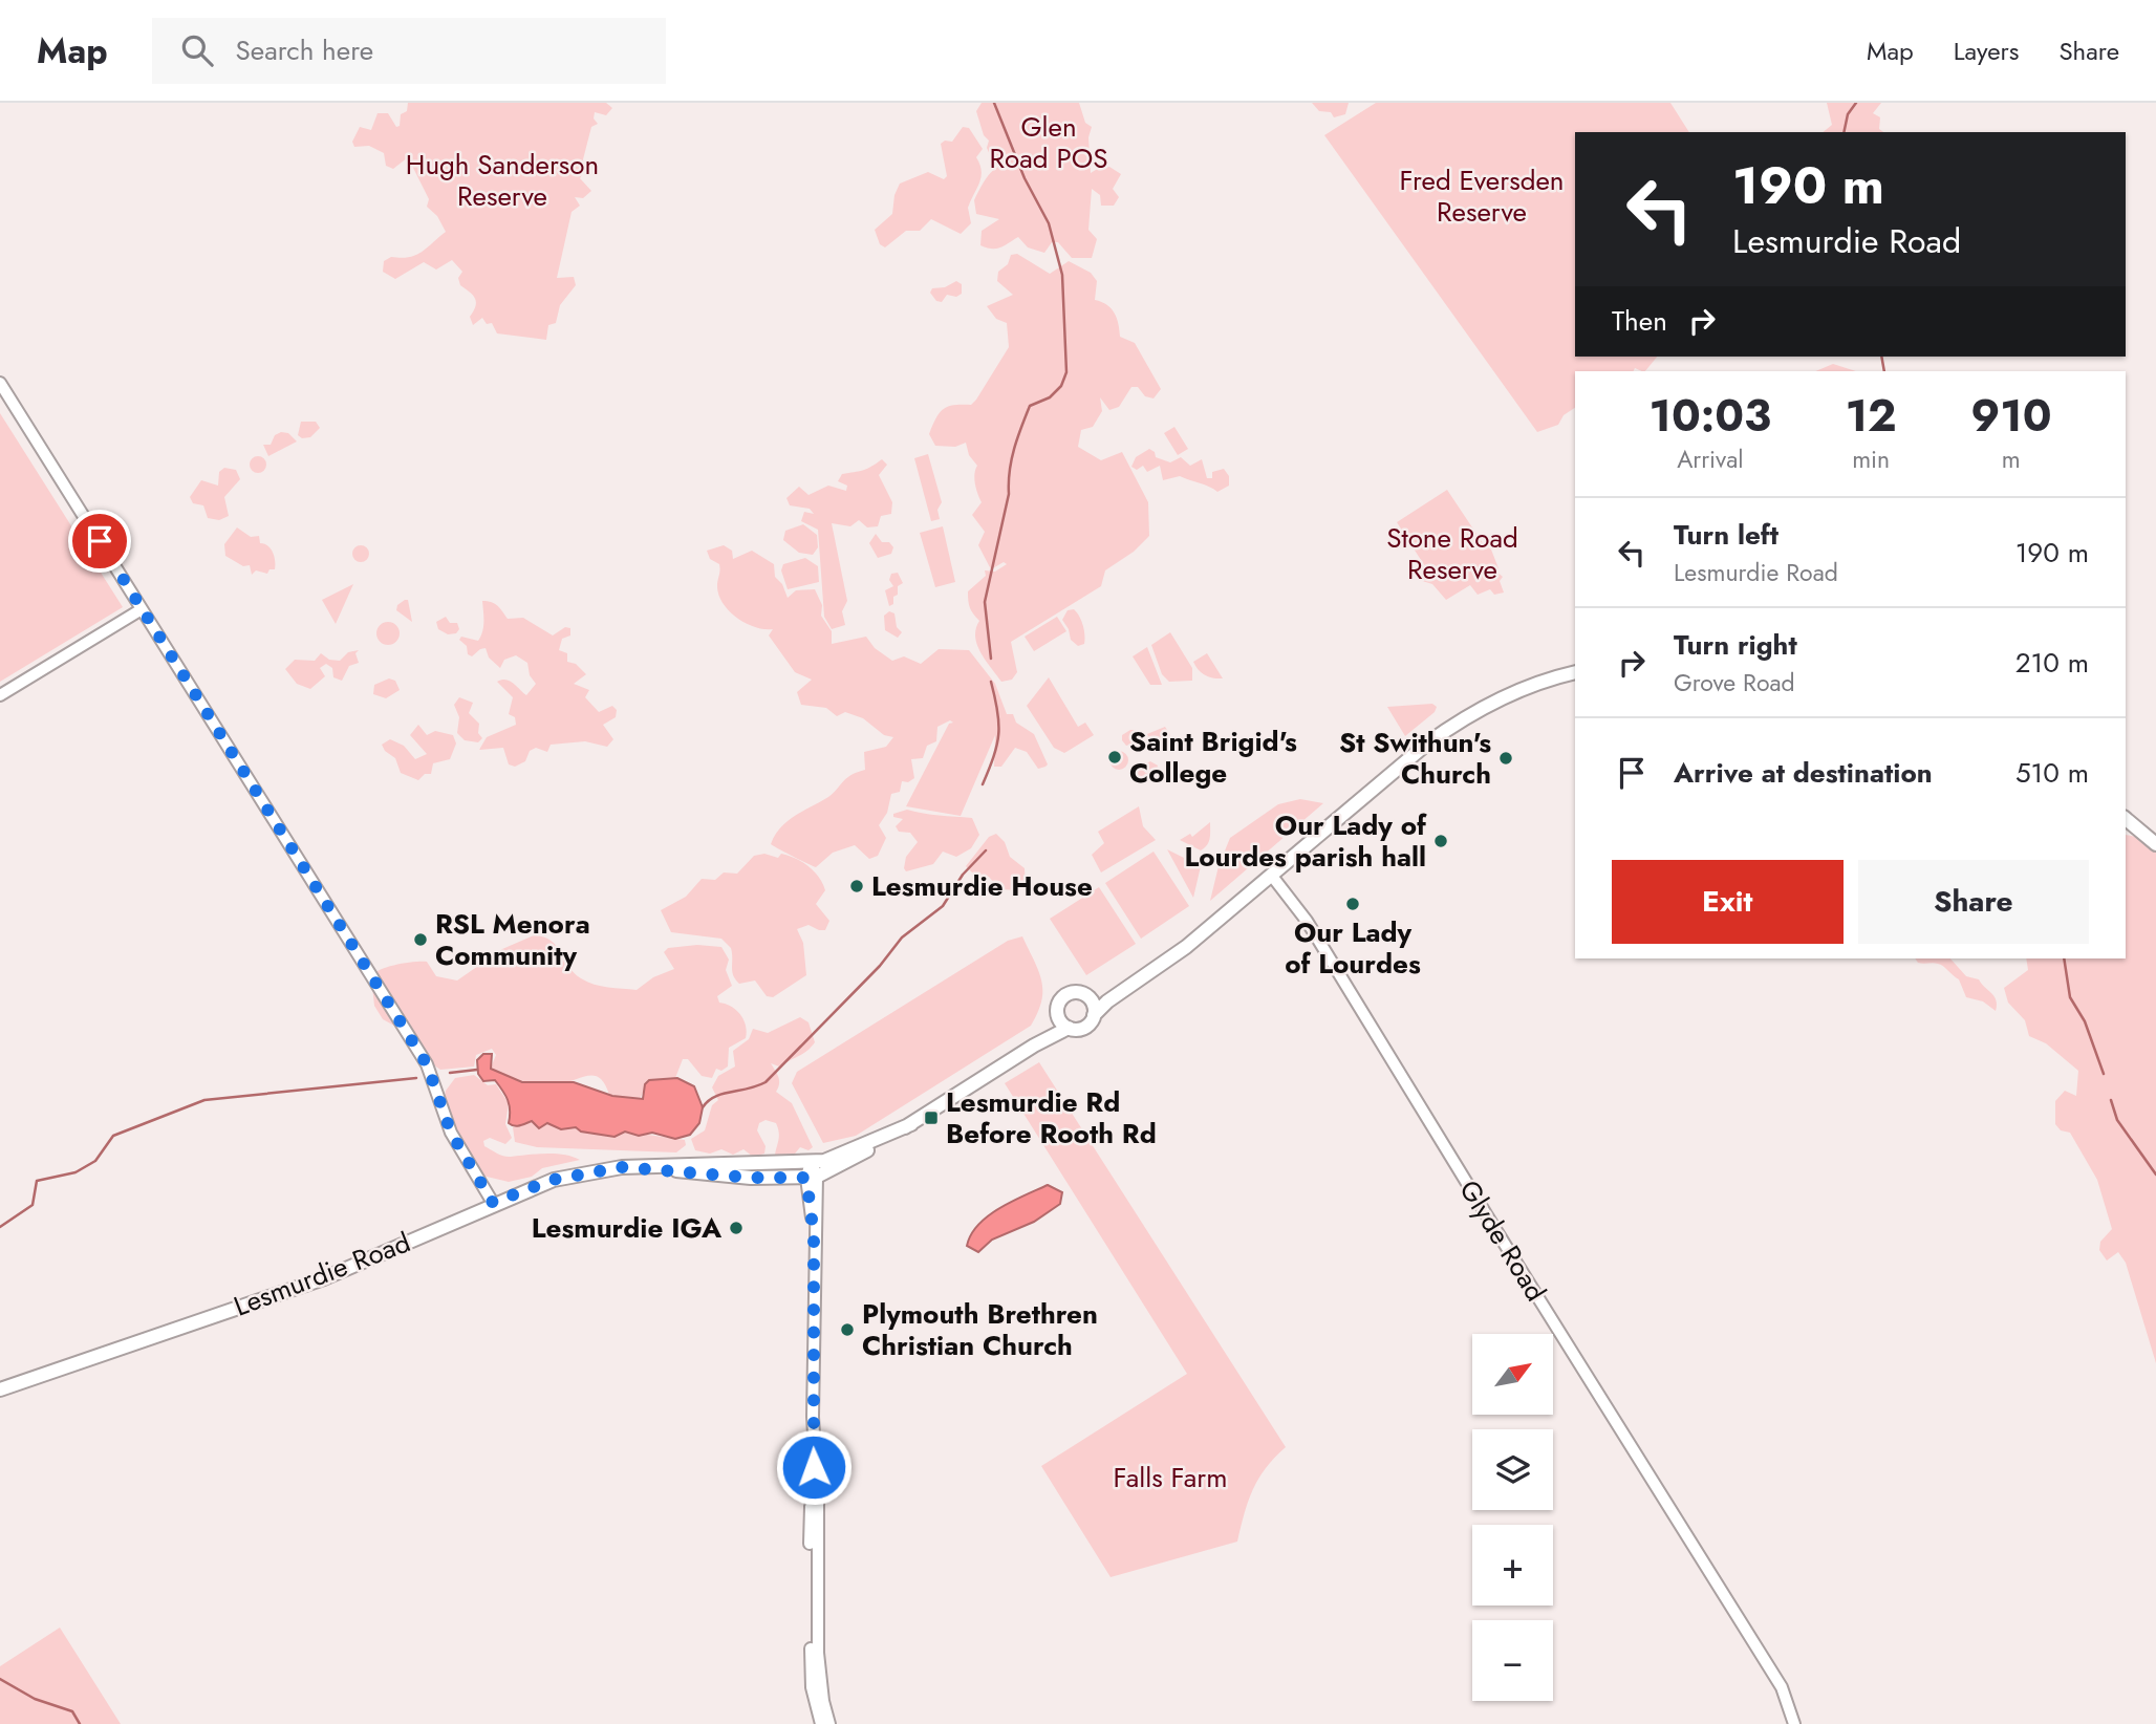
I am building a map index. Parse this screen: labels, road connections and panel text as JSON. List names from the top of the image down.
{
  "streets": {
    "main road": ["Lesmurdie Road"],
    "street": ["Glyde Road"]
  },
  "crossings": [
    ["Glyde Road", "Lesmurdie Road"]
  ],
  "parks": [
    "Glen Road POS",
    "Hugh Sanderson Reserve",
    "Fred Eversden Reserve",
    "Stone Road Reserve",
    "Falls Farm"
  ],
  "places": {
    "other": [
      "Saint Brigid's College",
      "St Swithun's Church",
      "Our Lady of Lourdes parish hall",
      "Lesmurdie House",
      "Our Lady of Lourdes",
      "RSL Menora Community",
      "Lesmurdie IGA",
      "Plymouth Brethren Christian Church"
    ],
    "transit": ["Lesmurdie Rd Before Rooth Rd"]
  },
  "north": "top right",
  "page": {
    "header": "Map",
    "search": "Search here",
    "nav": ["Map", "Layers", "Share"],
    "turn": ["190 m", "Lesmurdie Road"],
    "then": "Then",
    "eta": [
      "10:03",
      "Arrival",
      "12",
      "min",
      "910",
      "m"
    ],
    "list": [
      {
        "name": "Turn left",
        "note": "Lesmurdie Road",
        "value": "190 m"
      },
      {
        "name": "Turn right",
        "note": "Grove Road",
        "value": "210 m"
      },
      {
        "name": "Arrive at destination",
        "value": "510 m"
      }
    ],
    "buttons": ["Exit", "Share"],
    "map_buttons": ["+", "−"]
  }
}
